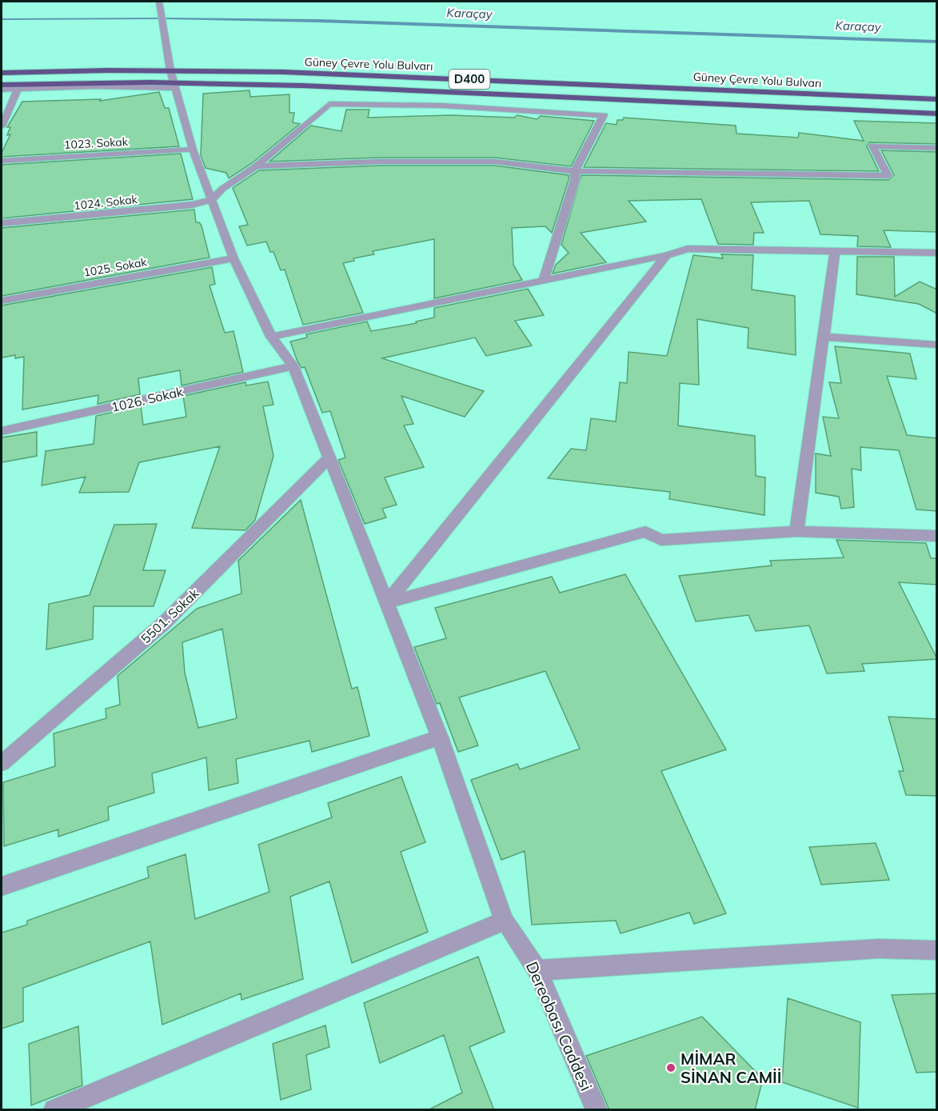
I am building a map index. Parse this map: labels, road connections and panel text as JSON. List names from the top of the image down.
{
  "streets": {
    "highway": ["Güney Çevre Yolu Bulvarı", "D400"],
    "street": [
      "1023. Sokak",
      "1024. Sokak",
      "1025. Sokak",
      "1026. Sokak",
      "5501. Sokak",
      "Dereobası Caddesi"
    ]
  },
  "crossings": [
    ["Güney Çevre Yolu Bulvarı", "Dereobası Caddesi"],
    ["1023. Sokak", "Dereobası Caddesi"],
    ["1024. Sokak", "Dereobası Caddesi"],
    ["1025. Sokak", "Dereobası Caddesi"],
    ["1026. Sokak", "Dereobası Caddesi"],
    ["5501. Sokak", "Dereobası Caddesi"]
  ],
  "water": ["Karaçay"],
  "places": ["MİMAR SİNAN CAMİİ"]
}
